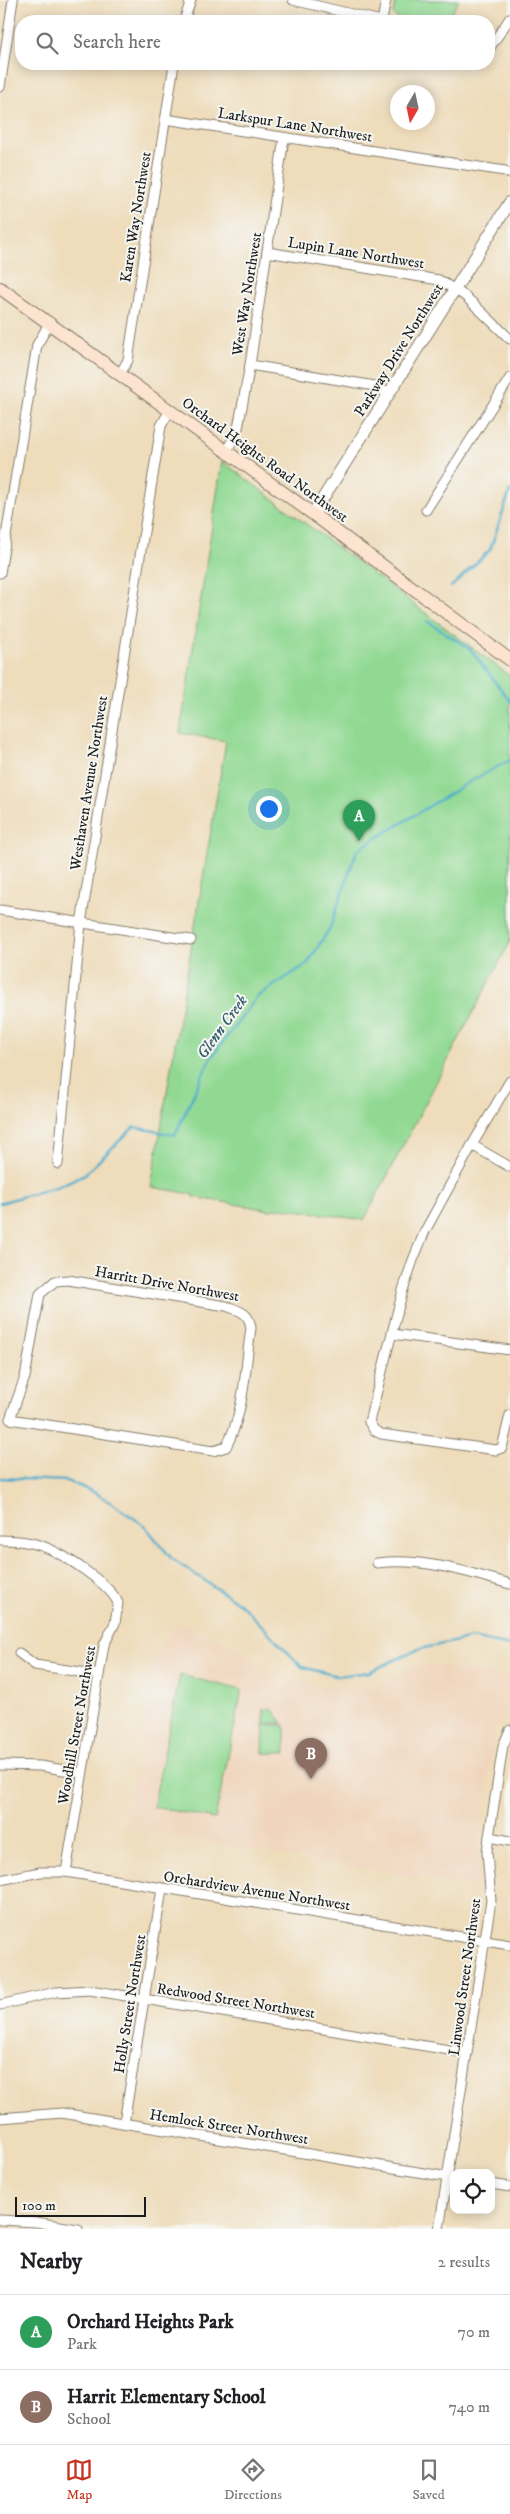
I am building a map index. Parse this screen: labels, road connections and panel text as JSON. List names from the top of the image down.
{
  "streets": {
    "main road": ["Orchard Heights Road Northwest"],
    "street": [
      "Larkspur Lane Northwest",
      "Karen Way Northwest",
      "Lupin Lane Northwest",
      "West Way Northwest",
      "Parkway Drive Northwest",
      "Westhaven Avenue Northwest",
      "Harritt Drive Northwest",
      "Woodhill Street Northwest",
      "Orchardview Avenue Northwest",
      "Linwood Street Northwest",
      "Redwood Street Northwest",
      "Holly Street Northwest",
      "Hemlock Street Northwest"
    ]
  },
  "crossings": [
    ["Larkspur Lane Northwest", "Karen Way Northwest"],
    ["Larkspur Lane Northwest", "West Way Northwest"],
    ["Karen Way Northwest", "Orchard Heights Road Northwest"],
    ["Lupin Lane Northwest", "West Way Northwest"],
    ["Lupin Lane Northwest", "Parkway Drive Northwest"],
    ["West Way Northwest", "Orchard Heights Road Northwest"],
    ["Parkway Drive Northwest", "Orchard Heights Road Northwest"],
    ["Orchard Heights Road Northwest", "Westhaven Avenue Northwest"],
    ["Woodhill Street Northwest", "Orchardview Avenue Northwest"],
    ["Orchardview Avenue Northwest", "Linwood Street Northwest"],
    ["Orchardview Avenue Northwest", "Holly Street Northwest"],
    ["Linwood Street Northwest", "Redwood Street Northwest"],
    ["Redwood Street Northwest", "Holly Street Northwest"],
    ["Holly Street Northwest", "Hemlock Street Northwest"]
  ],
  "water": ["Glenn Creek"],
  "scale_bar": "100 m",
  "north": "bottom",
  "page": {
    "search": "Search here",
    "pins": ["A", "B"],
    "scale": "100 m",
    "heading": ["Nearby", "2 results"],
    "list": [
      {
        "mark": "A",
        "name": "Orchard Heights Park",
        "note": "Park",
        "value": "70 m"
      },
      {
        "mark": "B",
        "name": "Harrit Elementary School",
        "note": "School",
        "value": "740 m"
      }
    ],
    "nav": ["Map", "Directions", "Saved"]
  }
}
